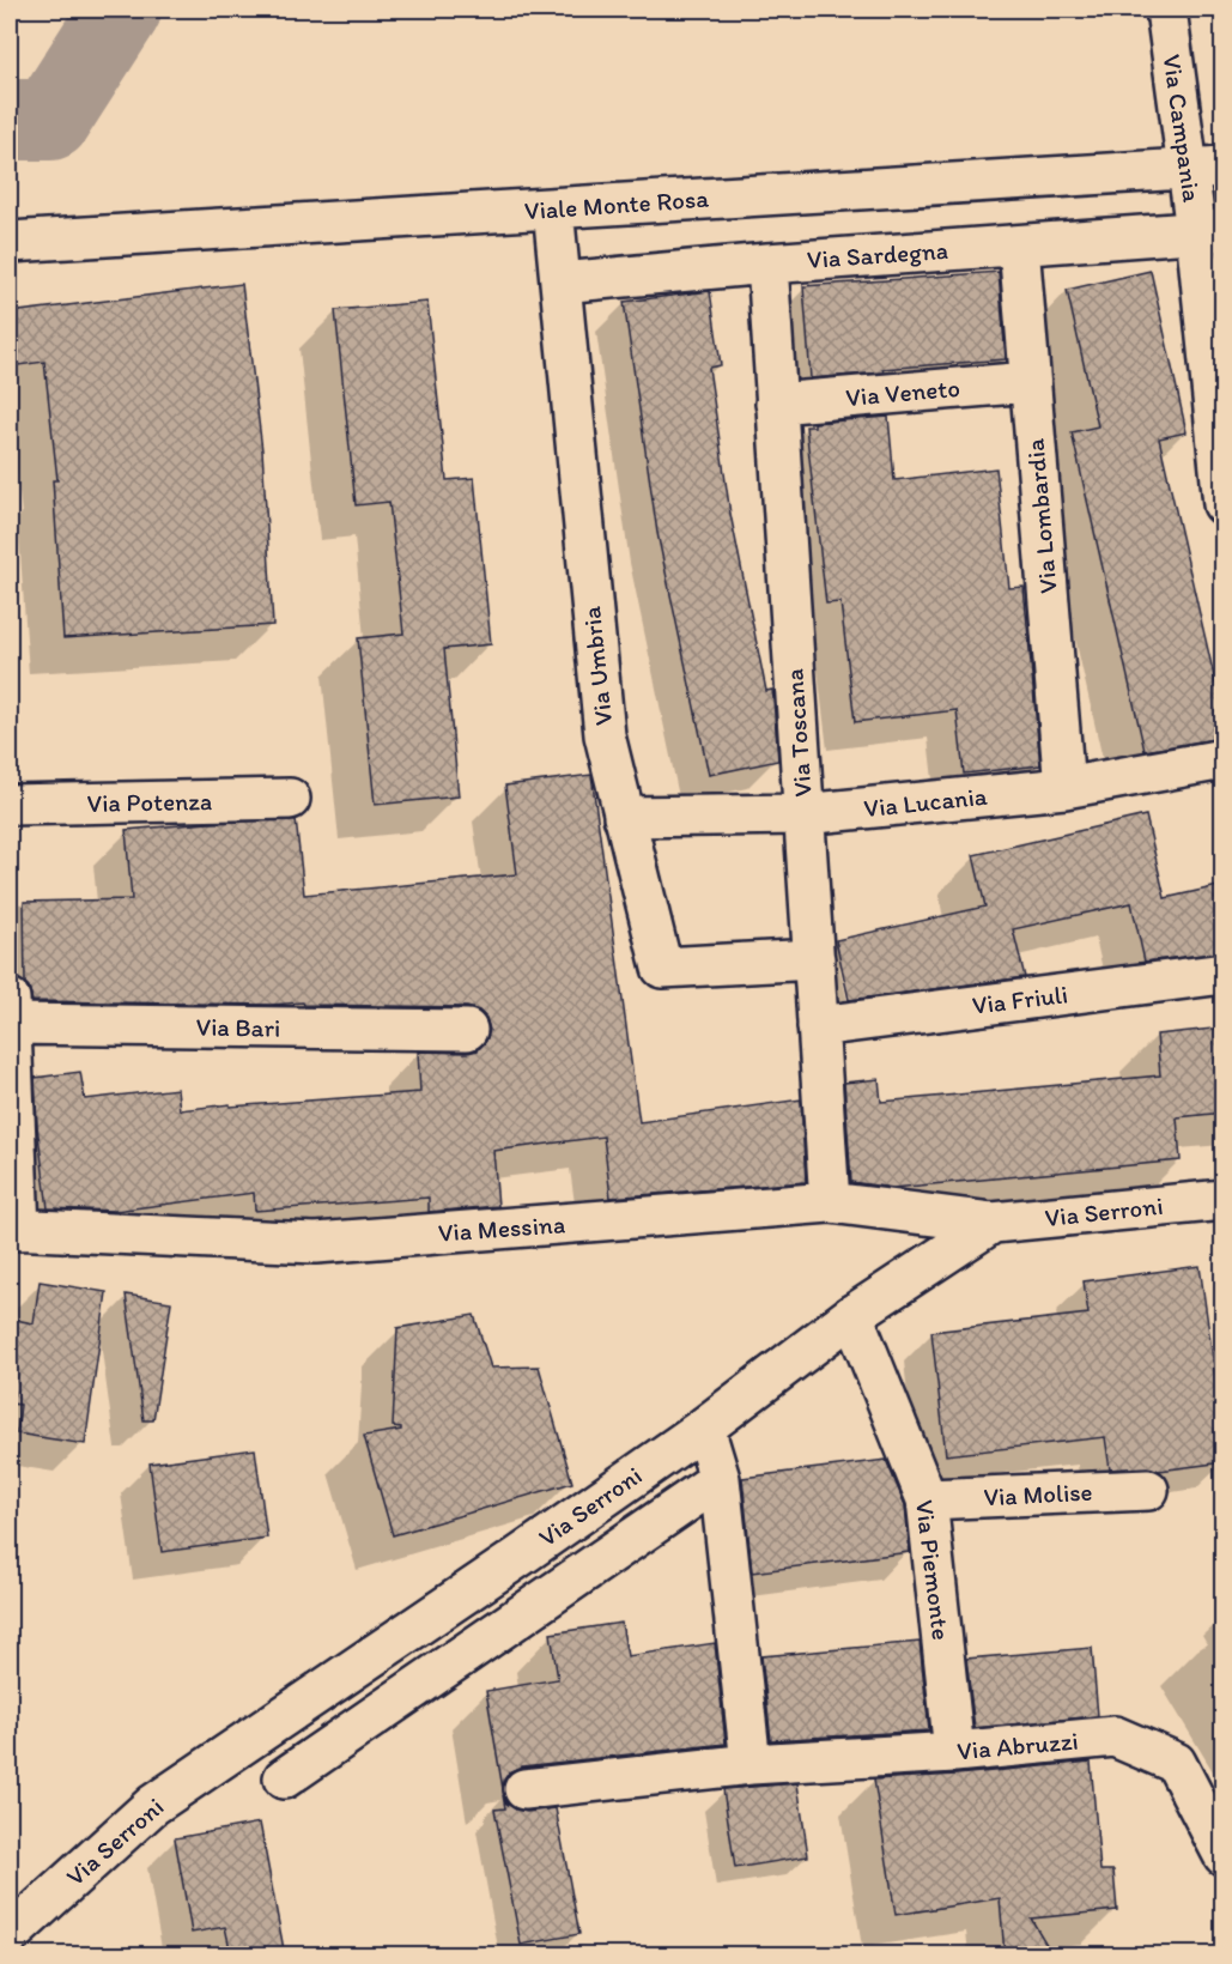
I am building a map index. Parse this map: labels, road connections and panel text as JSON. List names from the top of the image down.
{
  "streets": {
    "street": [
      "Via Campania",
      "Viale Monte Rosa",
      "Via Sardegna",
      "Via Veneto",
      "Via Lombardia",
      "Via Umbria",
      "Via Toscana",
      "Via Potenza",
      "Via Lucania",
      "Via Friuli",
      "Via Bari",
      "Via Serroni",
      "Via Messina",
      "Via Molise",
      "Via Piemonte",
      "Via Abruzzi"
    ]
  },
  "crossings": [
    ["Via Campania", "Viale Monte Rosa"],
    ["Via Campania", "Via Sardegna"],
    ["Viale Monte Rosa", "Via Umbria"],
    ["Via Sardegna", "Via Lombardia"],
    ["Via Sardegna", "Via Umbria"],
    ["Via Sardegna", "Via Toscana"],
    ["Via Veneto", "Via Lombardia"],
    ["Via Veneto", "Via Toscana"],
    ["Via Lombardia", "Via Lucania"],
    ["Via Umbria", "Via Toscana"],
    ["Via Umbria", "Via Lucania"],
    ["Via Toscana", "Via Lucania"],
    ["Via Toscana", "Via Friuli"],
    ["Via Toscana", "Via Messina"],
    ["Via Serroni", "Via Messina"],
    ["Via Serroni", "Via Piemonte"],
    ["Via Molise", "Via Piemonte"],
    ["Via Piemonte", "Via Abruzzi"]
  ]
}
